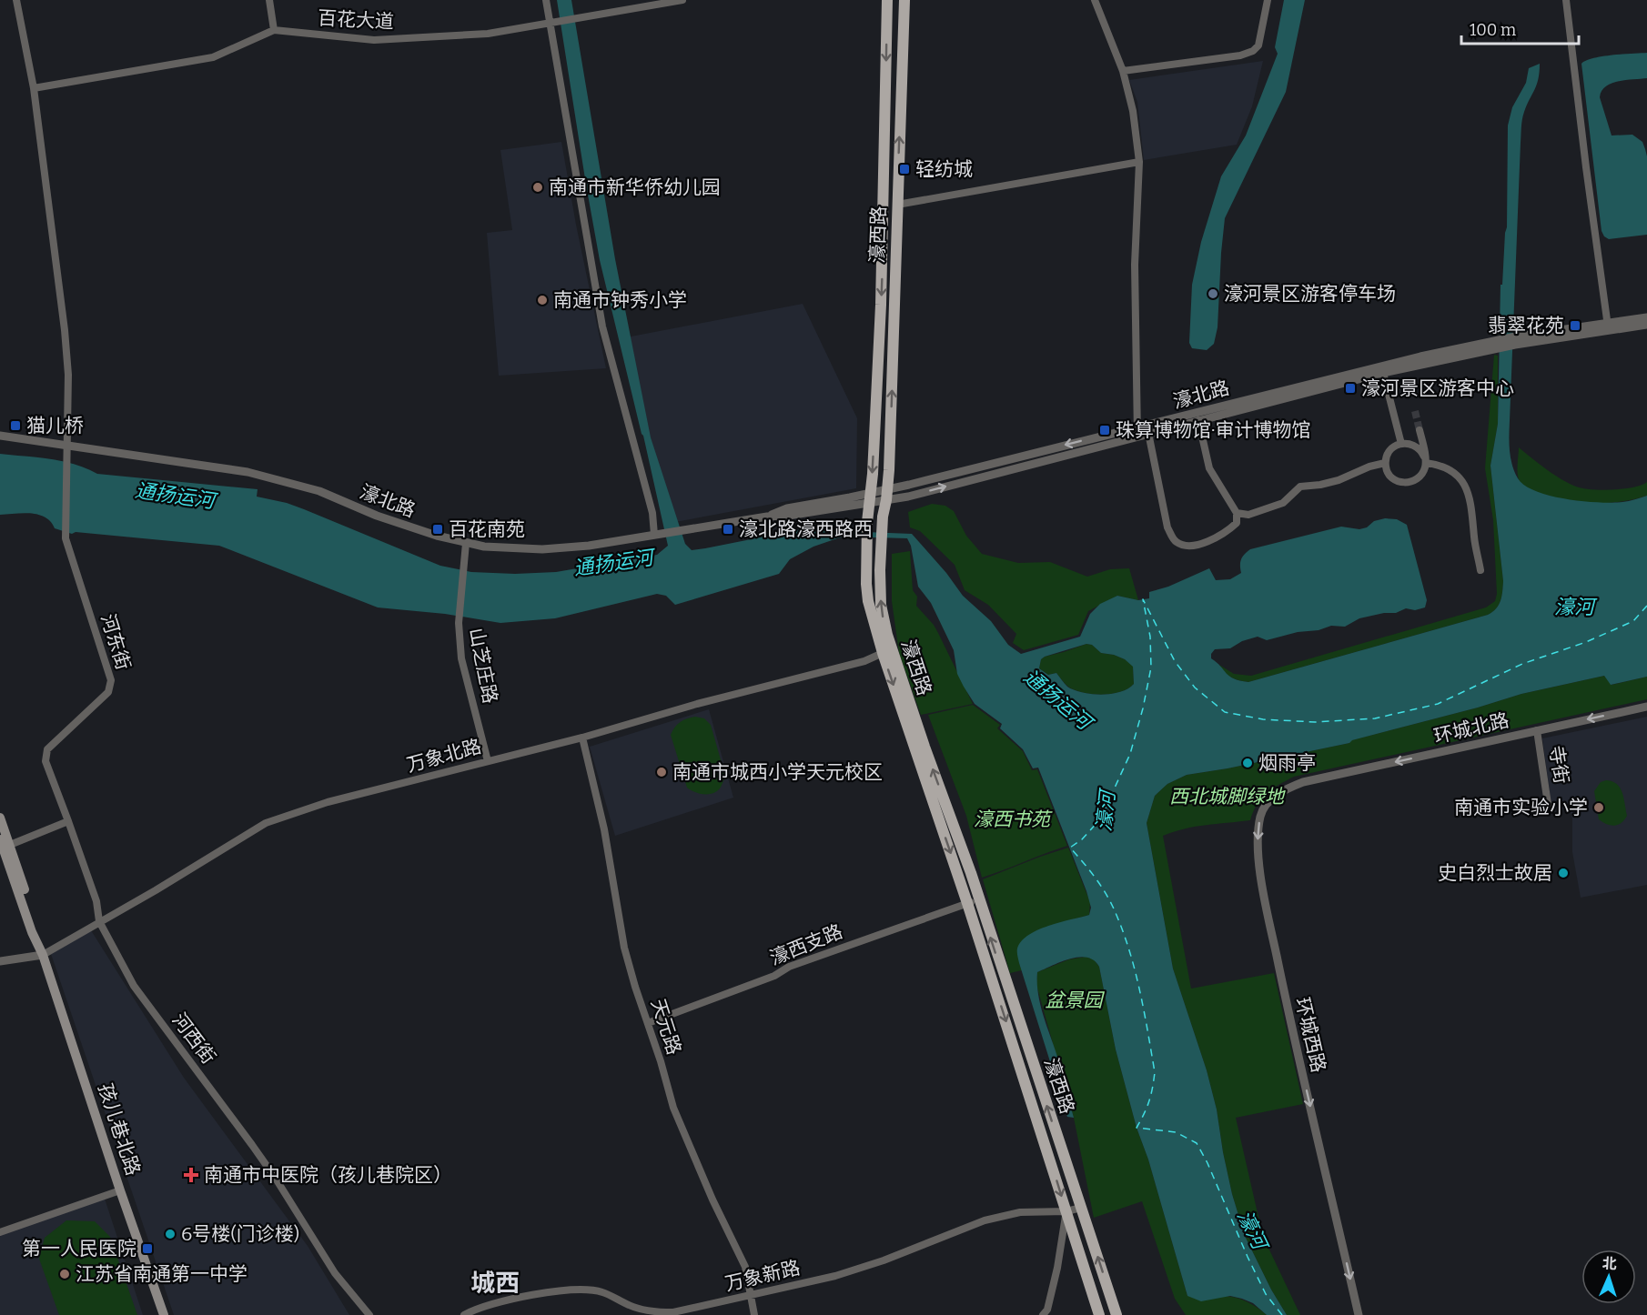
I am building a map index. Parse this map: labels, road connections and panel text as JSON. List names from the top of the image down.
{
  "streets": {
    "main road": ["濠西路", "孩儿巷北路"],
    "street": [
      "百花大道",
      "濠北路",
      "河东街",
      "山芝庄路",
      "环城北路",
      "万象北路",
      "寺街",
      "濠西支路",
      "天元路",
      "环城西路",
      "河西街",
      "万象新路"
    ]
  },
  "crossings": [
    ["百花大道", "河东街"],
    ["濠西路", "濠北路"],
    ["濠西路", "万象北路"],
    ["濠西路", "濠西支路"],
    ["濠西路", "万象新路"],
    ["濠北路", "河东街"],
    ["濠北路", "山芝庄路"],
    ["河东街", "河西街"],
    ["山芝庄路", "万象北路"],
    ["环城北路", "寺街"],
    ["环城北路", "环城西路"],
    ["万象北路", "天元路"],
    ["万象北路", "河西街"],
    ["万象北路", "孩儿巷北路"],
    ["濠西支路", "天元路"],
    ["天元路", "万象新路"]
  ],
  "one_way": ["环城北路", "环城西路"],
  "districts": ["城西"],
  "water": ["通扬运河", "濠河"],
  "parks": ["西北城脚绿地", "濠西书苑", "盆景园"],
  "places": {
    "transit": [
      "轻纺城",
      "翡翠花苑",
      "濠河景区游客中心",
      "猫儿桥",
      "珠算博物馆·审计博物馆",
      "百花南苑",
      "濠北路濠西路西",
      "第一人民医院"
    ],
    "other": [
      "南通市新华侨幼儿园",
      "濠河景区游客停车场",
      "南通市钟秀小学",
      "烟雨亭",
      "南通市城西小学天元校区",
      "南通市实验小学",
      "史白烈士故居",
      "6号楼(门诊楼)",
      "江苏省南通第一中学"
    ],
    "health": ["南通市中医院（孩儿巷院区）"]
  },
  "scale_bar": "100 m",
  "north": "top"
}
